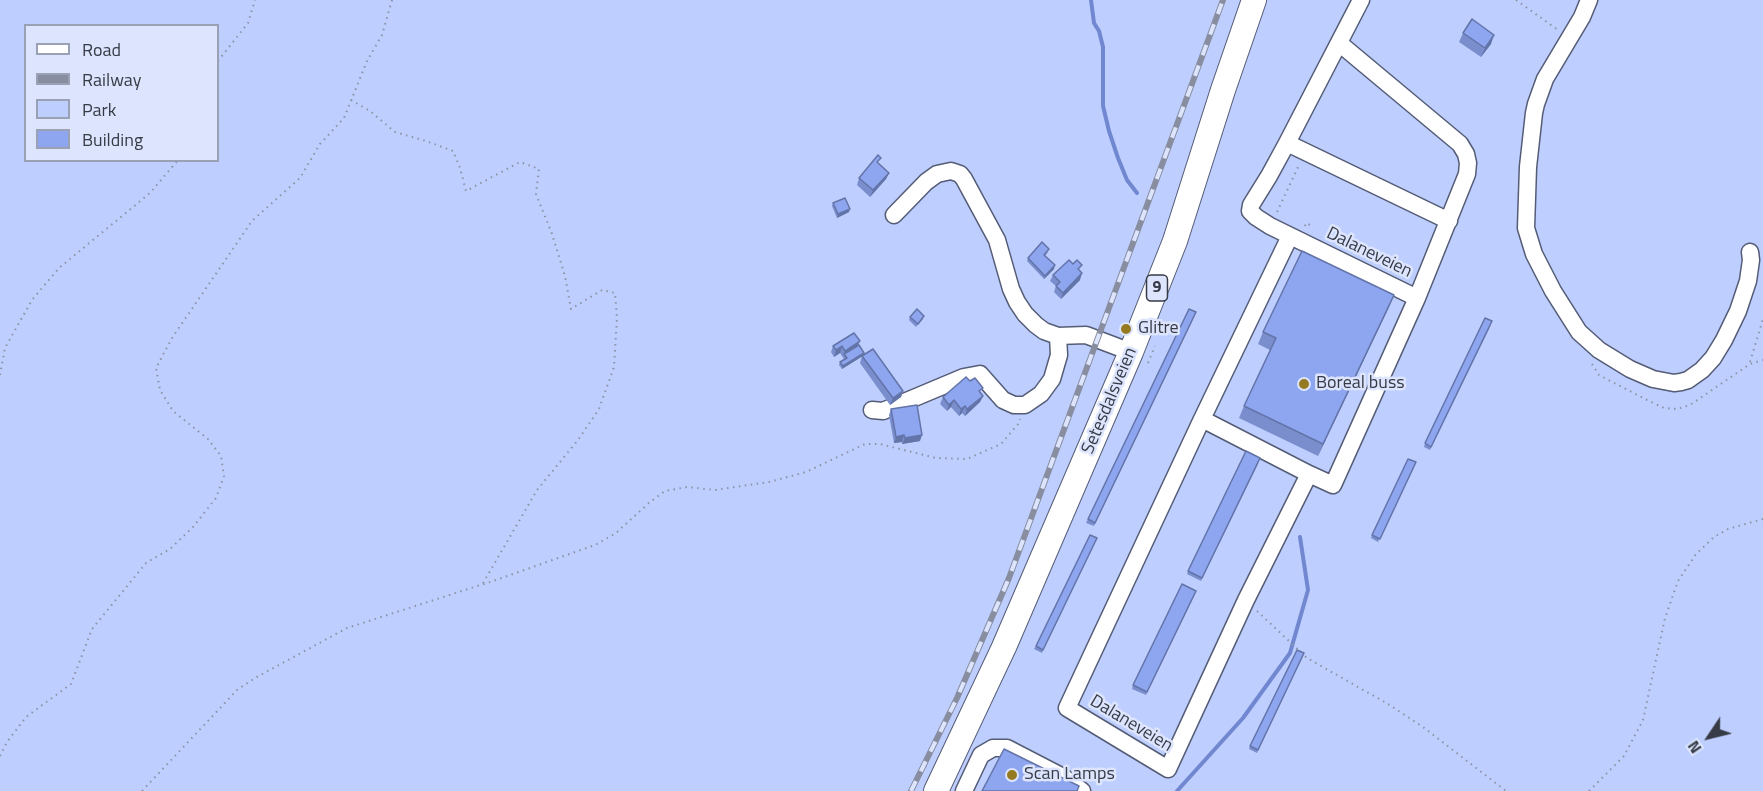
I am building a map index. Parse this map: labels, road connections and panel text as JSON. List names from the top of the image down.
{
  "streets": {
    "highway": ["9", "Setesdalsveien"],
    "lane": ["Dalaneveien"]
  },
  "places": ["Glitre", "Boreal buss", "Scan Lamps"],
  "legend": [
    "Road",
    "Railway",
    "Park",
    "Building"
  ],
  "north": "bottom left"
}
